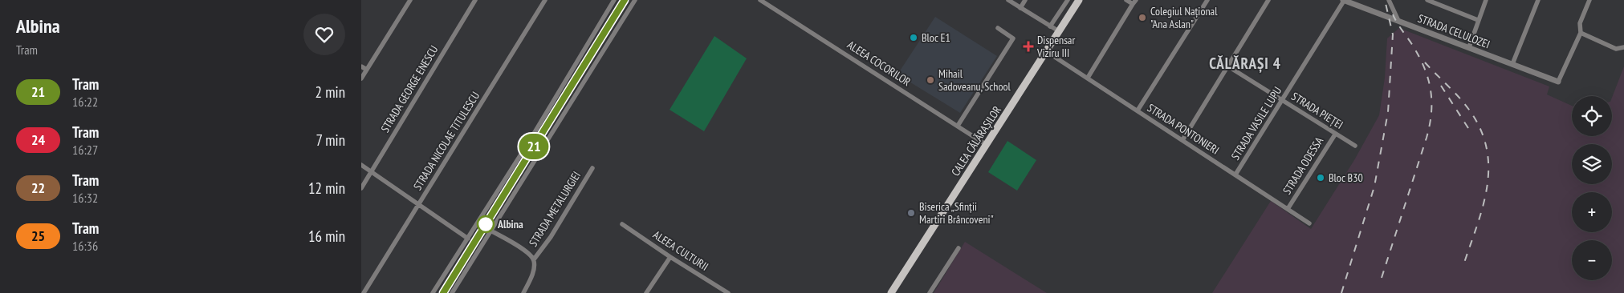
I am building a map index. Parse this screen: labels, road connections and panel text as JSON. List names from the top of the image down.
{
  "streets": {
    "main road": ["CALEA CĂLĂRAȘILOR"],
    "street": [
      "STRADA CELULOZEI",
      "ALEEA COCORILOR",
      "STRADA GEORGE ENESCU",
      "STRADA PIEȚEI",
      "STRADA VASILE LUPU",
      "STRADA PONTONIERI",
      "STRADA NICOLAE TITULESCU",
      "STRADA ODESSA",
      "STRADA METALURGIEI",
      "ALEEA CULTURII"
    ]
  },
  "crossings": [
    ["STRADA CELULOZEI", "STRADA VASILE LUPU"],
    ["ALEEA COCORILOR", "CALEA CĂLĂRAȘILOR"],
    ["STRADA PIEȚEI", "STRADA VASILE LUPU"],
    ["STRADA PIEȚEI", "STRADA ODESSA"],
    ["STRADA VASILE LUPU", "STRADA PONTONIERI"],
    ["STRADA PONTONIERI", "CALEA CĂLĂRAȘILOR"],
    ["STRADA PONTONIERI", "STRADA ODESSA"]
  ],
  "districts": ["CĂLĂRAȘI 4"],
  "places": {
    "other": [
      "Colegiul Național \"Ana Aslan\"",
      "Bloc E1",
      "Mihail Sadoveanu, School",
      "Bloc B30",
      "Biserica „Sfinții Martiri Brâncoveni\"",
      "Albina"
    ],
    "health": ["Dispensar Viziru III"]
  },
  "lines": ["tram line 21"],
  "page": {
    "heading": ["Albina", "Tram"],
    "on_map": "21",
    "list": [
      {
        "mark": "21",
        "name": "Tram",
        "note": "16:22",
        "value": "2 min"
      },
      {
        "mark": "24",
        "name": "Tram",
        "note": "16:27",
        "value": "7 min"
      },
      {
        "mark": "22",
        "name": "Tram",
        "note": "16:32",
        "value": "12 min"
      },
      {
        "mark": "25",
        "name": "Tram",
        "note": "16:36",
        "value": "16 min"
      }
    ],
    "map_buttons": ["+", "−"]
  }
}
